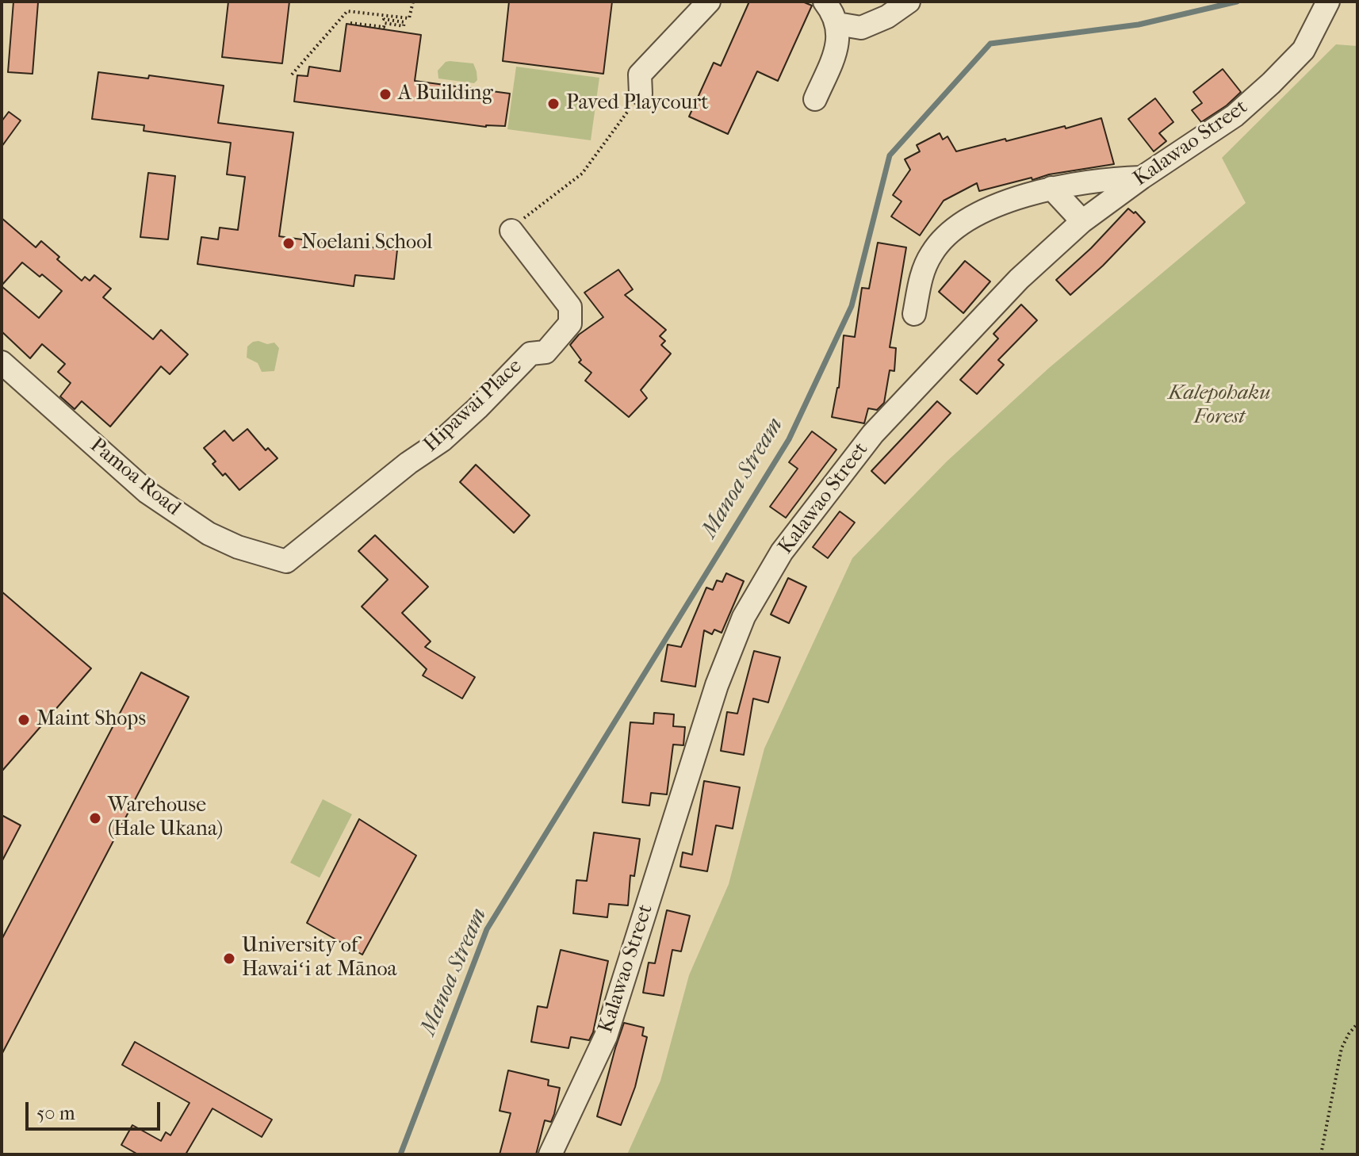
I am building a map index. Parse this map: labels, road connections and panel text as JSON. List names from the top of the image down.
{
  "streets": {
    "street": ["Kalawao Street", "Hipawai Place", "Pamoa Road"]
  },
  "crossings": [
    ["Hipawai Place", "Pamoa Road"]
  ],
  "water": ["Manoa Stream"],
  "parks": ["Kalepohaku Forest"],
  "places": [
    "A Building",
    "Paved Playcourt",
    "Noelani School",
    "Maint Shops",
    "Warehouse (Hale Ukana)",
    "University of Hawaiʻi at Mānoa"
  ],
  "scale_bar": "50 m"
}
